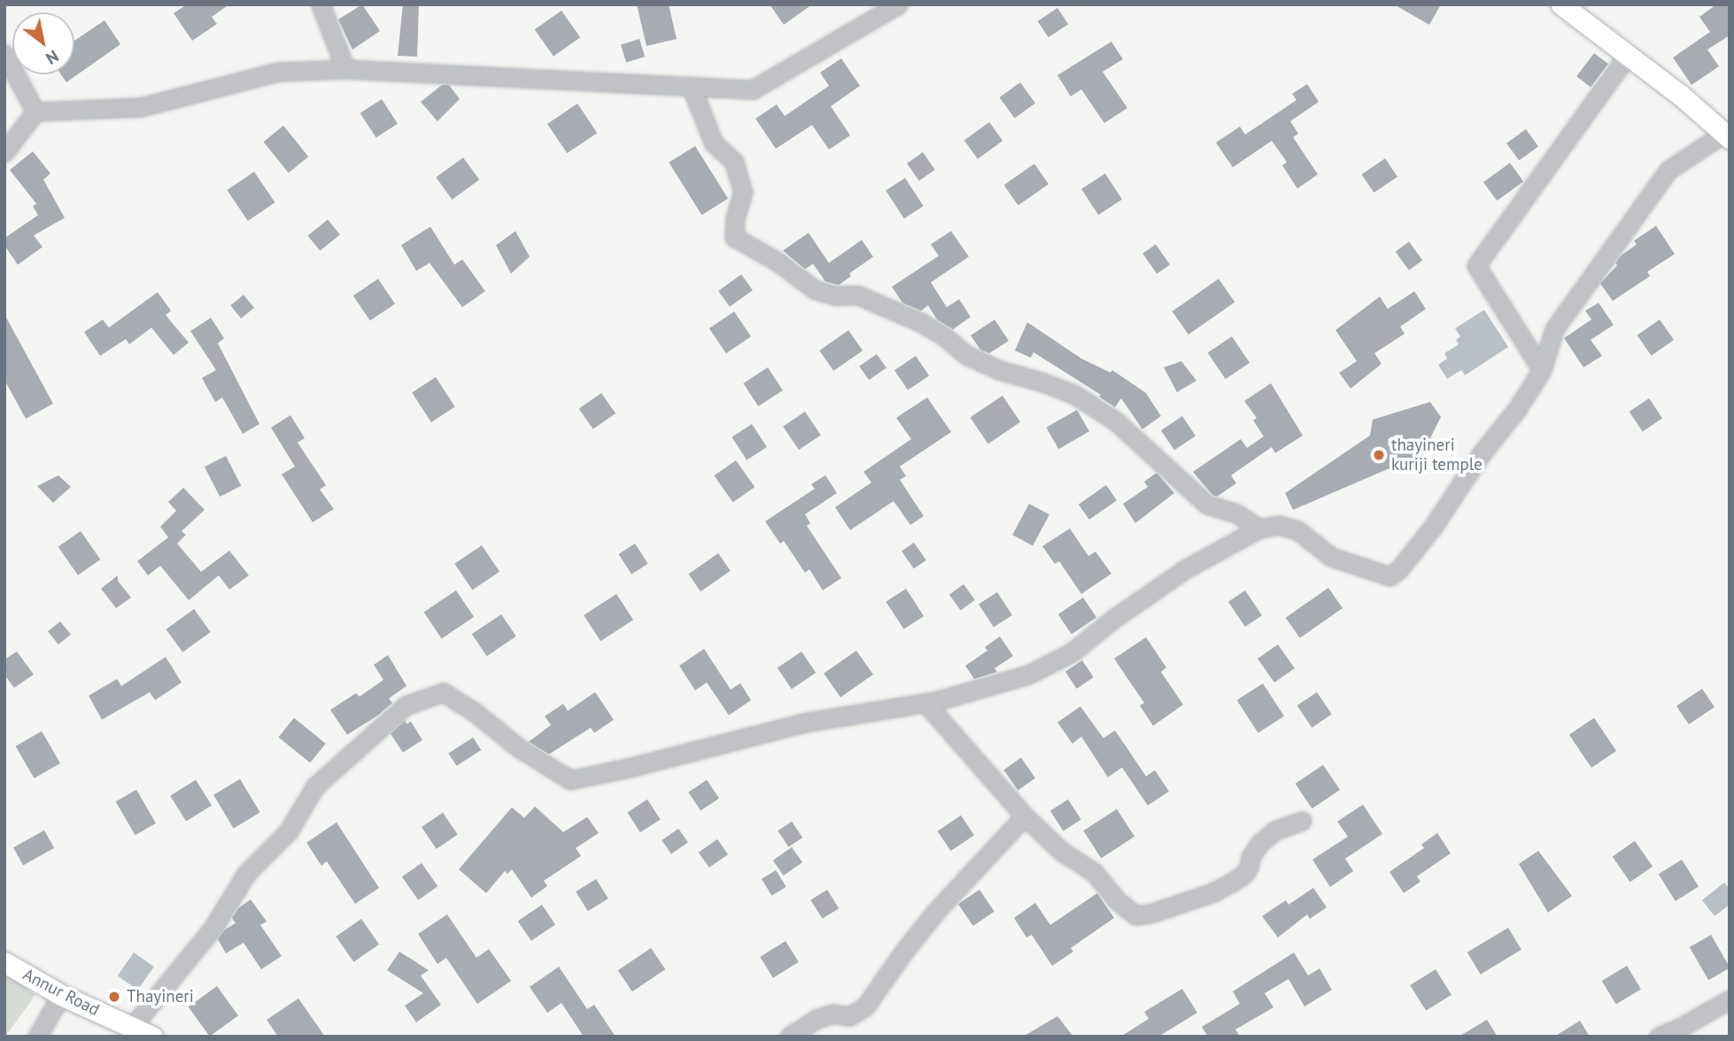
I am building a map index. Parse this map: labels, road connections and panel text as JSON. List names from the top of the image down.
{
  "streets": {
    "main road": ["Annur Road"]
  },
  "places": ["thayineri kuriji temple", "Thayineri"],
  "north": "bottom right"
}
